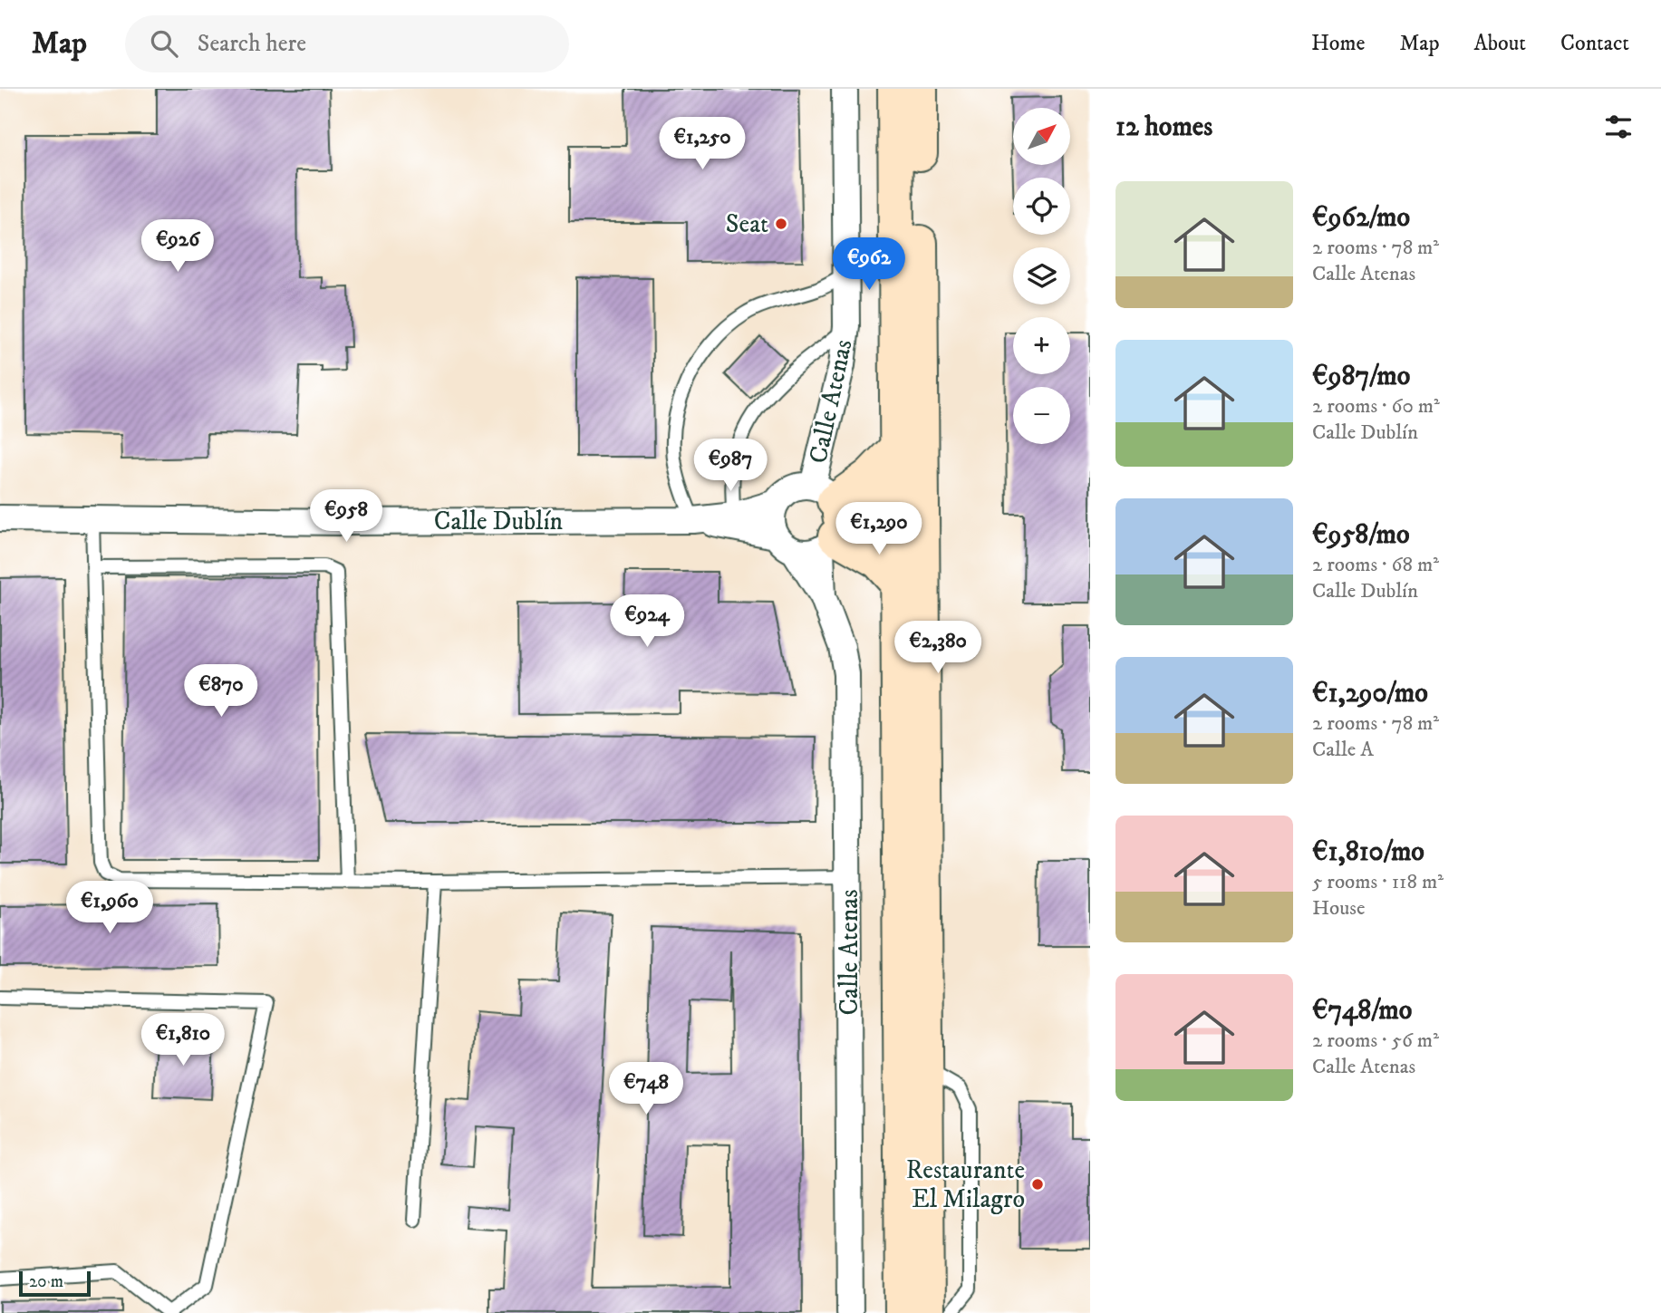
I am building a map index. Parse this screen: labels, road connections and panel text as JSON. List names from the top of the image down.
{
  "streets": {
    "street": ["Calle Atenas", "Calle Dublín"]
  },
  "crossings": [
    ["Calle Atenas", "Calle Dublín"]
  ],
  "places": ["Seat", "Restaurante El Milagro"],
  "scale_bar": "20 m",
  "north": "top right",
  "page": {
    "header": "Map",
    "search": "Search here",
    "nav": [
      "Home",
      "Map",
      "About",
      "Contact"
    ],
    "heading": "12 homes",
    "map_buttons": ["+", "−"],
    "price": [
      "€1,250",
      "€926",
      "€962",
      "€987",
      "€958",
      "€1,290",
      "€924",
      "€2,380",
      "€870",
      "€1,960",
      "€1,810",
      "€748"
    ],
    "list": [
      {
        "name": "€962/mo",
        "note": "2 rooms · 78 m² · Calle Atenas"
      },
      {
        "name": "€987/mo",
        "note": "2 rooms · 60 m² · Calle Dublín"
      },
      {
        "name": "€958/mo",
        "note": "2 rooms · 68 m² · Calle Dublín"
      },
      {
        "name": "€1,290/mo",
        "note": "2 rooms · 78 m² · Calle A"
      },
      {
        "name": "€1,810/mo",
        "note": "5 rooms · 118 m² · House"
      },
      {
        "name": "€748/mo",
        "note": "2 rooms · 56 m² · Calle Atenas"
      }
    ],
    "scale": "20 m"
  }
}
